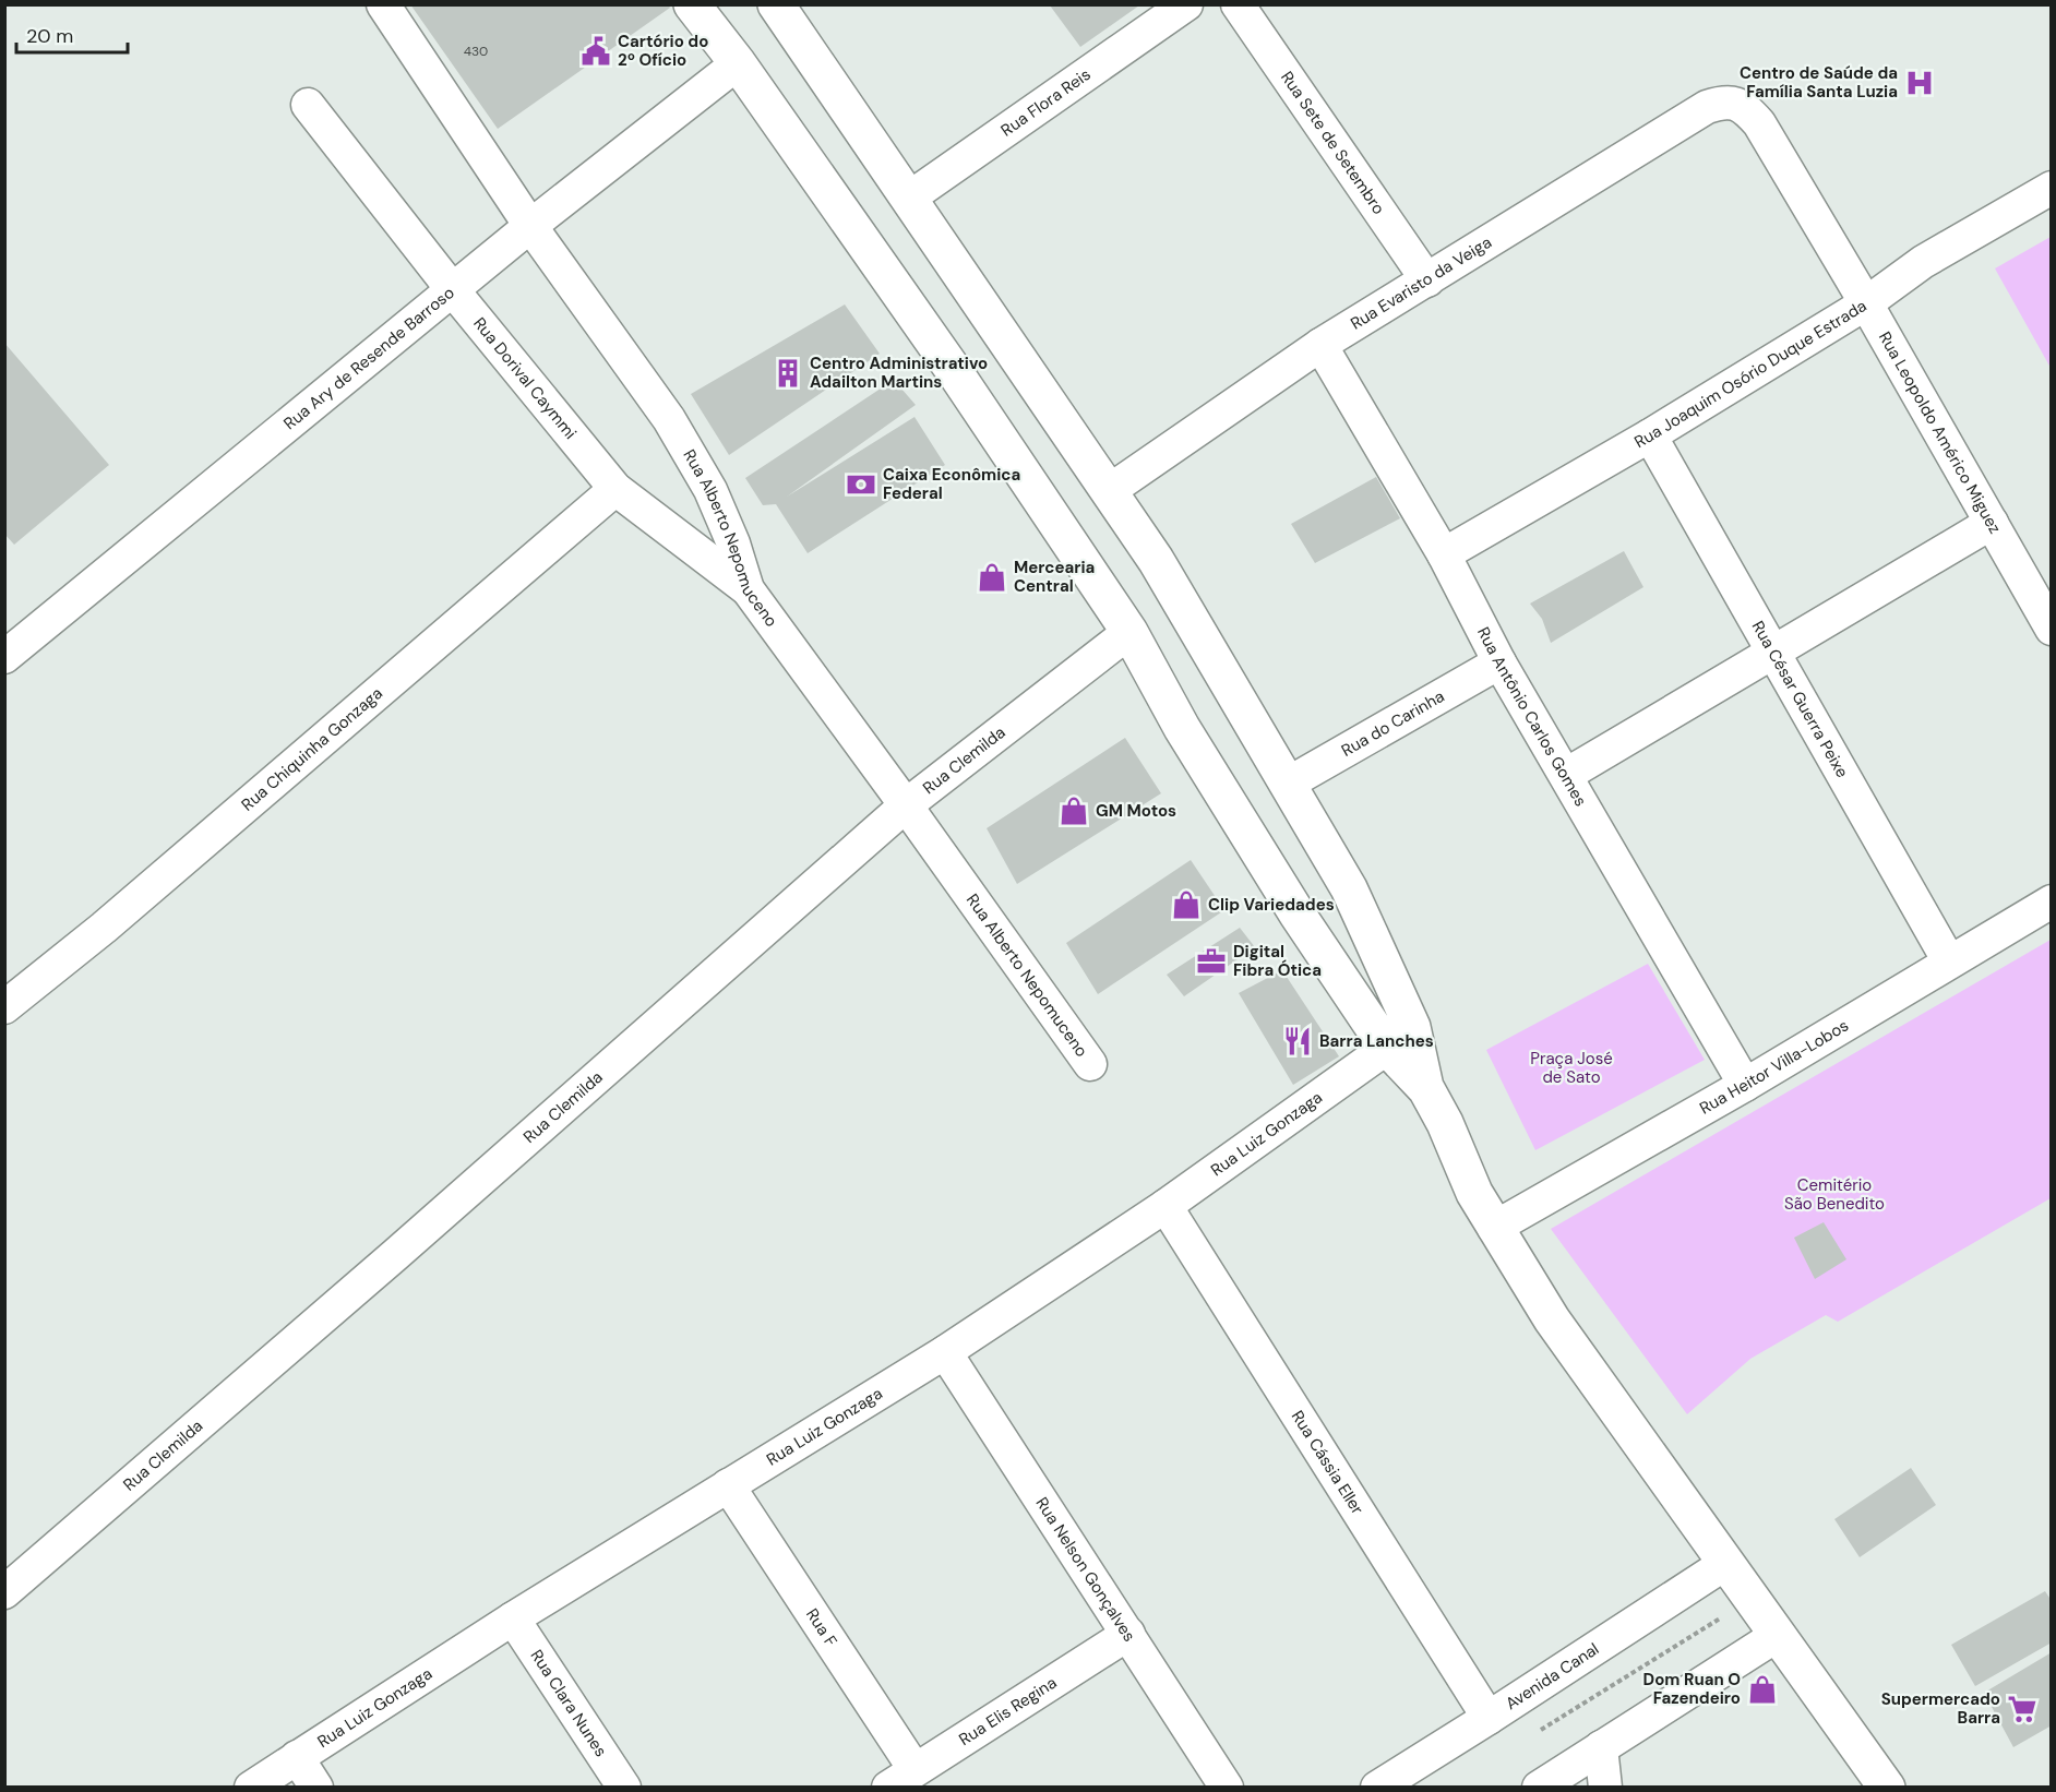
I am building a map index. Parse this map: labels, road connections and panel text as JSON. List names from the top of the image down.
{
  "streets": {
    "street": [
      "Rua Flora Reis",
      "Rua Sete de Setembro",
      "Rua Evaristo da Veiga",
      "Rua Ary de Resende Barroso",
      "Rua Joaquim Osório Duque Estrada",
      "Rua Dorival Caymmi",
      "Rua Leopoldo Américo Miguez",
      "Rua Alberto Nepomuceno",
      "Rua César Guerra Peixe",
      "Rua Antônio Carlos Gomes",
      "Rua do Carinha",
      "Rua Chiquinha Gonzaga",
      "Rua Clemilda",
      "Rua Heitor Villa-Lobos",
      "Rua Luiz Gonzaga",
      "Rua Cássia Eller",
      "Rua Nelson Gonçalves",
      "Rua F",
      "Avenida Canal",
      "Rua Clara Nunes",
      "Rua Elis Regina"
    ]
  },
  "crossings": [
    ["Rua Sete de Setembro", "Rua Evaristo da Veiga"],
    ["Rua Evaristo da Veiga", "Rua Leopoldo Américo Miguez"],
    ["Rua Evaristo da Veiga", "Rua Antônio Carlos Gomes"],
    ["Rua Ary de Resende Barroso", "Rua Dorival Caymmi"],
    ["Rua Ary de Resende Barroso", "Rua Alberto Nepomuceno"],
    ["Rua Joaquim Osório Duque Estrada", "Rua Leopoldo Américo Miguez"],
    ["Rua Joaquim Osório Duque Estrada", "Rua César Guerra Peixe"],
    ["Rua Joaquim Osório Duque Estrada", "Rua Antônio Carlos Gomes"],
    ["Rua Dorival Caymmi", "Rua Alberto Nepomuceno"],
    ["Rua Dorival Caymmi", "Rua Chiquinha Gonzaga"],
    ["Rua Alberto Nepomuceno", "Rua Clemilda"],
    ["Rua César Guerra Peixe", "Rua Heitor Villa-Lobos"],
    ["Rua Antônio Carlos Gomes", "Rua do Carinha"],
    ["Rua Antônio Carlos Gomes", "Rua Heitor Villa-Lobos"],
    ["Rua Luiz Gonzaga", "Rua Cássia Eller"],
    ["Rua Luiz Gonzaga", "Rua Nelson Gonçalves"],
    ["Rua Luiz Gonzaga", "Rua F"],
    ["Rua Luiz Gonzaga", "Rua Clara Nunes"],
    ["Rua Cássia Eller", "Avenida Canal"],
    ["Rua Nelson Gonçalves", "Rua Elis Regina"],
    ["Rua F", "Rua Elis Regina"]
  ],
  "parks": ["Praça José de Sato", "Cemitério São Benedito"],
  "places": {
    "public building": ["Cartório do 2º Ofício"],
    "hospital": ["Centro de Saúde da Família Santa Luzia"],
    "building": ["Centro Administrativo Adailton Martins"],
    "bank": ["Caixa Econômica Federal"],
    "shop": [
      "Mercearia Central",
      "GM Motos",
      "Clip Variedades",
      "Dom Ruan O Fazendeiro"
    ],
    "office": ["Digital Fibra Ótica"],
    "restaurant": ["Barra Lanches"],
    "supermarket": ["Supermercado Barra"]
  },
  "house_numbers": ["430"],
  "scale_bar": "20 m"
}
